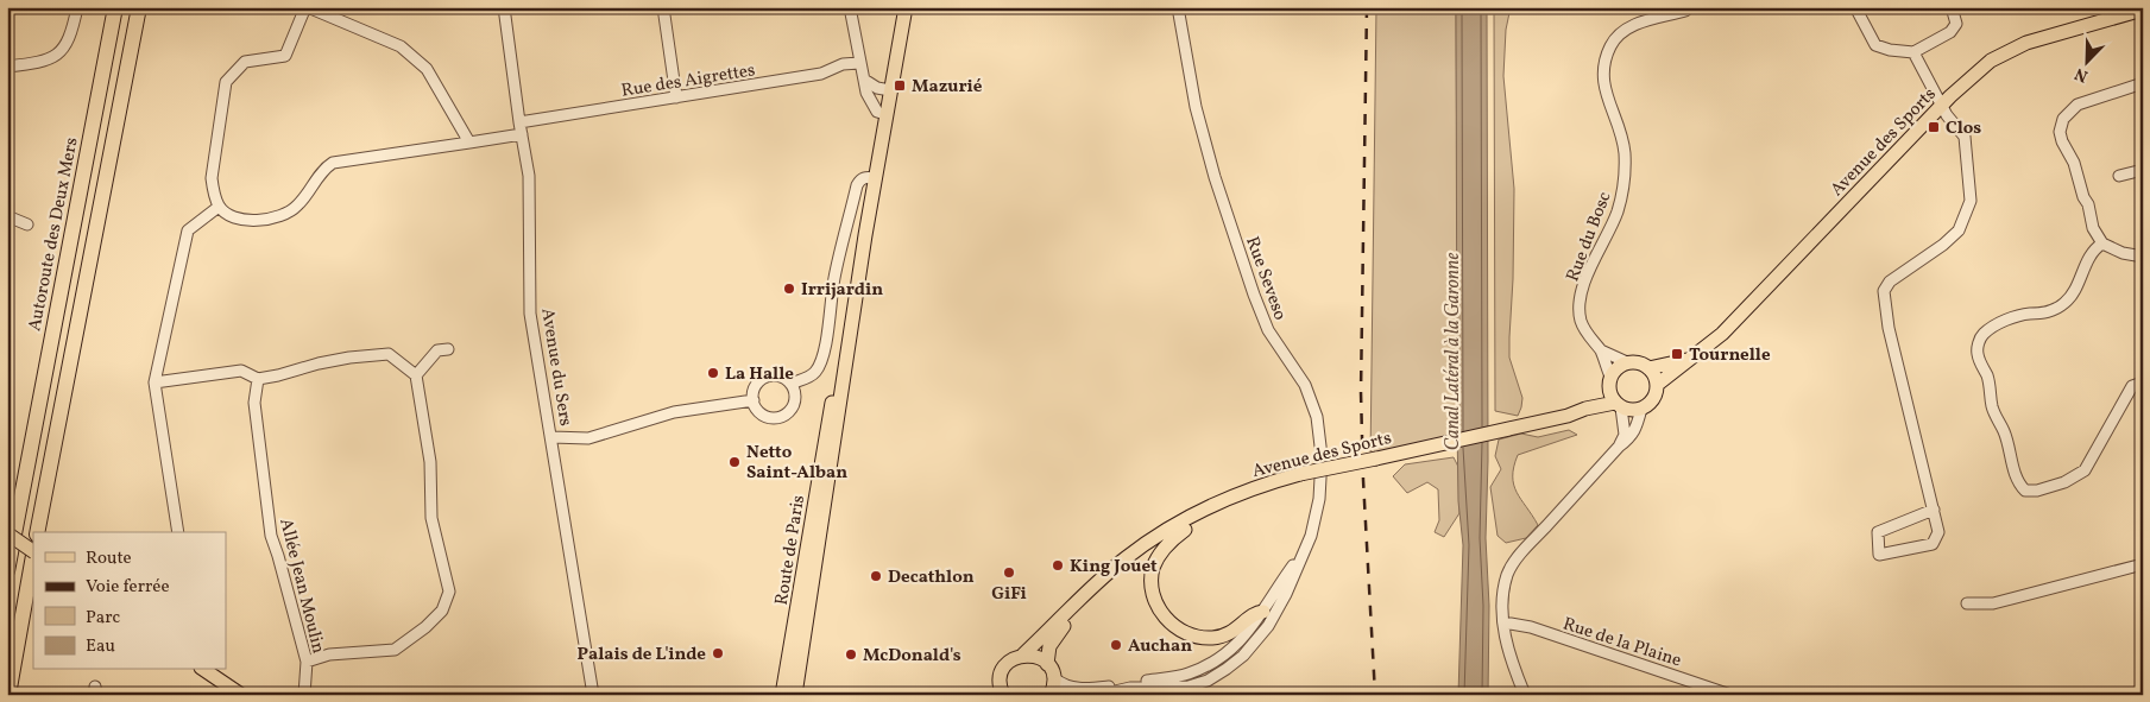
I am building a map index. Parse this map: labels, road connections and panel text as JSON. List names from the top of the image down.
{
  "streets": {
    "highway": ["Autoroute des Deux Mers"],
    "main road": ["Avenue des Sports", "Route de Paris"],
    "street": [
      "Rue des Aigrettes",
      "Rue du Bosc",
      "Rue Seveso",
      "Avenue du Sers",
      "Allée Jean Moulin",
      "Rue de la Plaine"
    ]
  },
  "crossings": [
    ["Rue des Aigrettes", "Avenue du Sers"],
    ["Avenue des Sports", "Rue du Bosc"]
  ],
  "water": ["Canal Latéral à la Garonne"],
  "places": {
    "transit": ["Mazurié", "Clos", "Tournelle"],
    "other": [
      "Irrijardin",
      "La Halle",
      "Netto Saint-Alban",
      "King Jouet",
      "GiFi",
      "Decathlon",
      "Auchan",
      "Palais de L'inde",
      "McDonald's"
    ]
  },
  "legend": [
    "Route",
    "Voie ferrée",
    "Parc",
    "Eau"
  ],
  "north": "bottom left"
}
